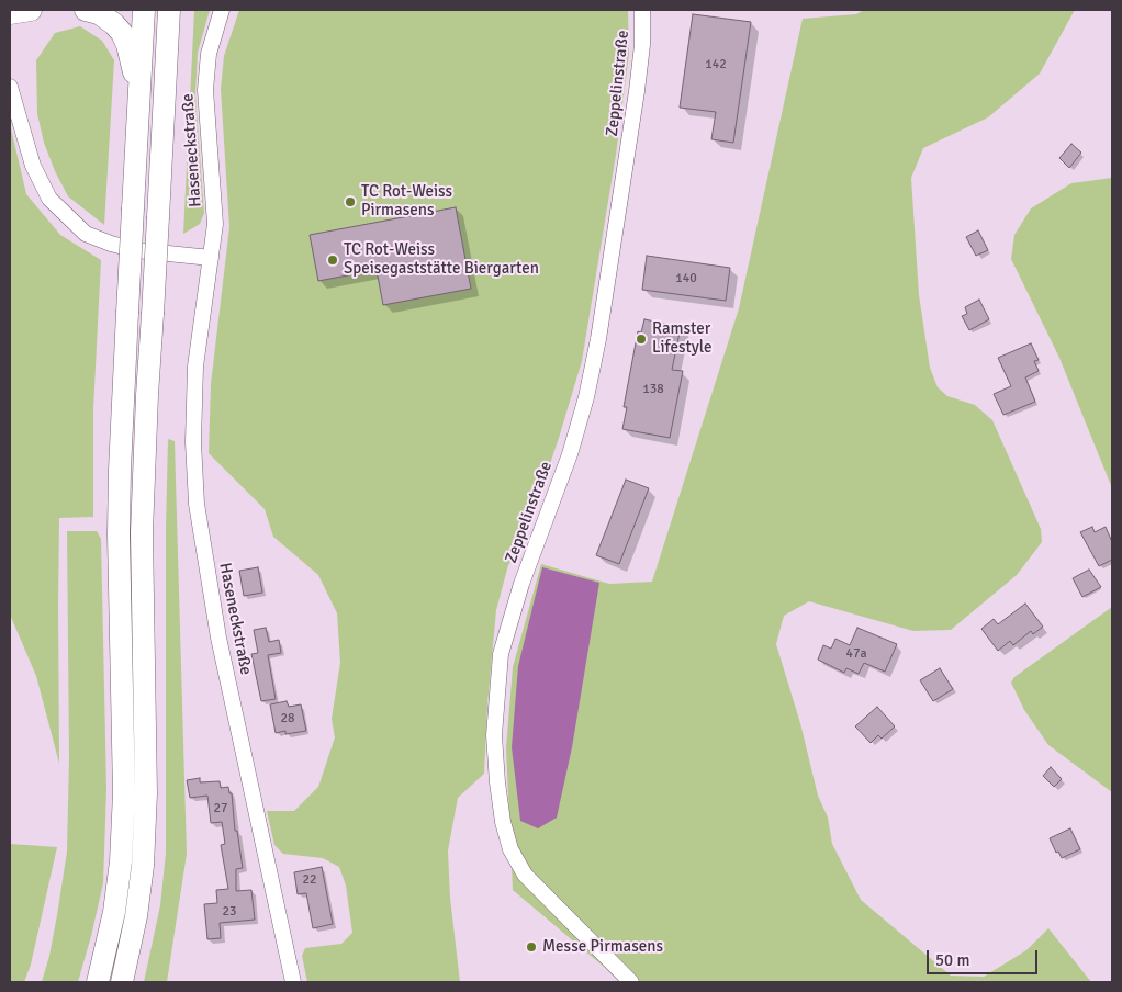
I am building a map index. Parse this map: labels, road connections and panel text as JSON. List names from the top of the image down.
{
  "streets": {
    "street": ["Zeppelinstraße", "Haseneckstraße"]
  },
  "places": [
    "TC Rot-Weiss Pirmasens",
    "TC Rot-Weiss Speisegaststätte Biergarten",
    "Ramster Lifestyle",
    "Messe Pirmasens"
  ],
  "house_numbers": [
    "142",
    "140",
    "138",
    "47a",
    "28",
    "27",
    "22",
    "23"
  ],
  "scale_bar": "50 m"
}
